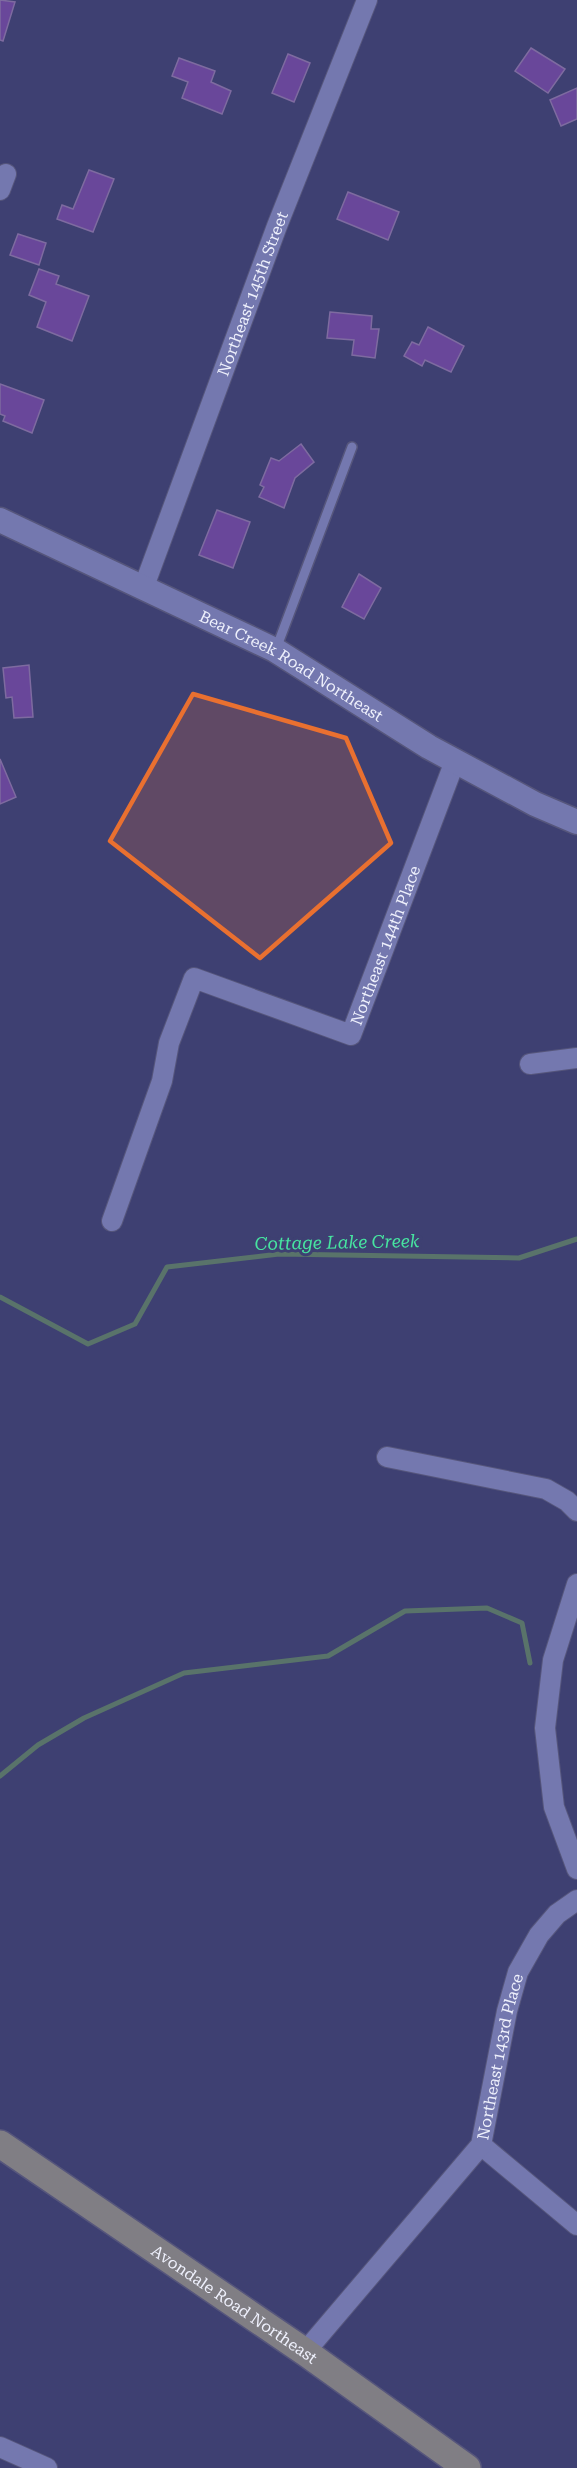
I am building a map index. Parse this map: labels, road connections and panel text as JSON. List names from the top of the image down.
{
  "streets": {
    "main road": ["Avondale Road Northeast"],
    "street": [
      "Northeast 145th Street",
      "Bear Creek Road Northeast",
      "Northeast 144th Place",
      "Northeast 143rd Place"
    ]
  },
  "crossings": [
    ["Northeast 145th Street", "Bear Creek Road Northeast"],
    ["Bear Creek Road Northeast", "Northeast 144th Place"],
    ["Northeast 143rd Place", "Avondale Road Northeast"]
  ],
  "water": ["Cottage Lake Creek"]
}
